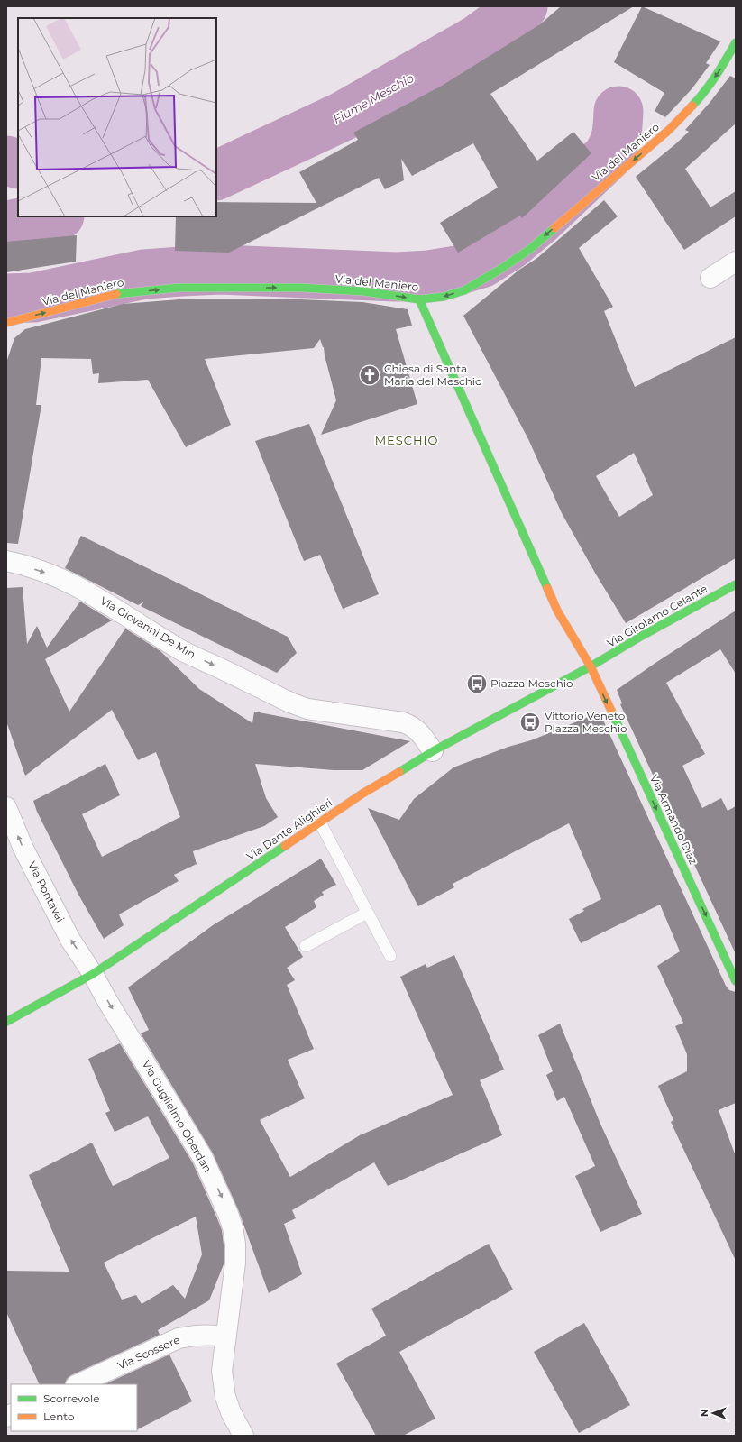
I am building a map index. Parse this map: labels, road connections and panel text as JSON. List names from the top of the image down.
{
  "streets": {
    "street": [
      "Via del Maniero",
      "Via Girolamo Celante",
      "Via Giovanni De Min",
      "Via Armando Diaz",
      "Via Dante Alighieri",
      "Via Pontavai",
      "Via Guglielmo Oberdan",
      "Via Scossore"
    ]
  },
  "crossings": [
    ["Via Girolamo Celante", "Via Armando Diaz"],
    ["Via Girolamo Celante", "Via Dante Alighieri"],
    ["Via Giovanni De Min", "Via Dante Alighieri"],
    ["Via Armando Diaz", "Via Dante Alighieri"],
    ["Via Dante Alighieri", "Via Pontavai"],
    ["Via Dante Alighieri", "Via Guglielmo Oberdan"],
    ["Via Pontavai", "Via Guglielmo Oberdan"],
    ["Via Guglielmo Oberdan", "Via Scossore"]
  ],
  "one_way": [
    "Via Giovanni De Min",
    "Via Armando Diaz",
    "Via Pontavai",
    "Via Guglielmo Oberdan"
  ],
  "districts": ["MESCHIO"],
  "water": ["Fiume Meschio"],
  "places": {
    "church": ["Chiesa di Santa Maria del Meschio"],
    "bus stop": ["Piazza Meschio", "Vittorio Veneto Piazza Meschio"]
  },
  "legend": ["Scorrevole", "Lento"],
  "north": "left"
}
